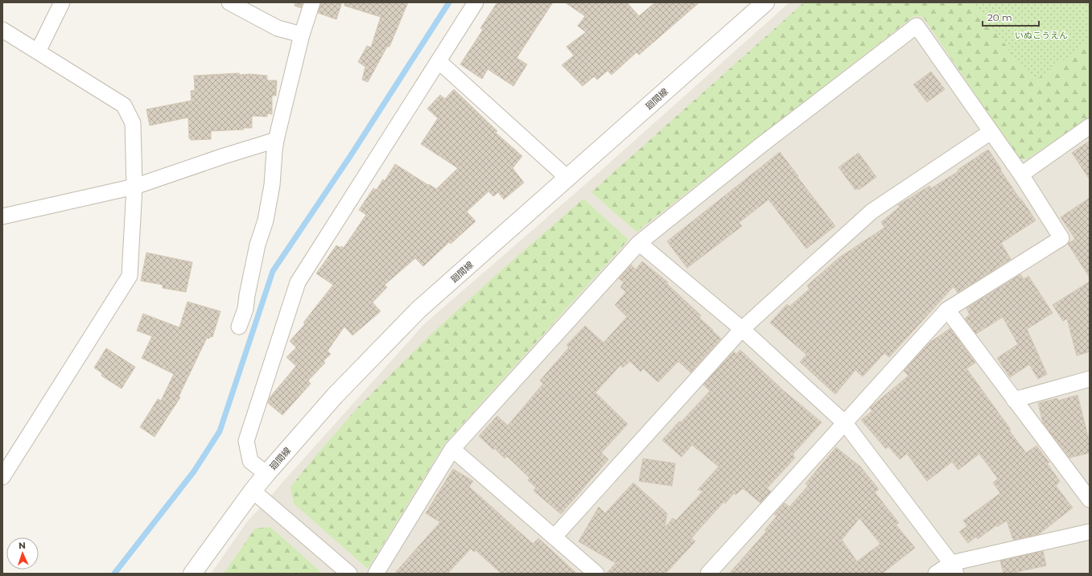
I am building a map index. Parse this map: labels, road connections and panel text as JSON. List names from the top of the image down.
{
  "streets": {
    "street": ["廻間線"]
  },
  "parks": ["いぬこうえん"],
  "scale_bar": "20 m",
  "north": "top"
}
